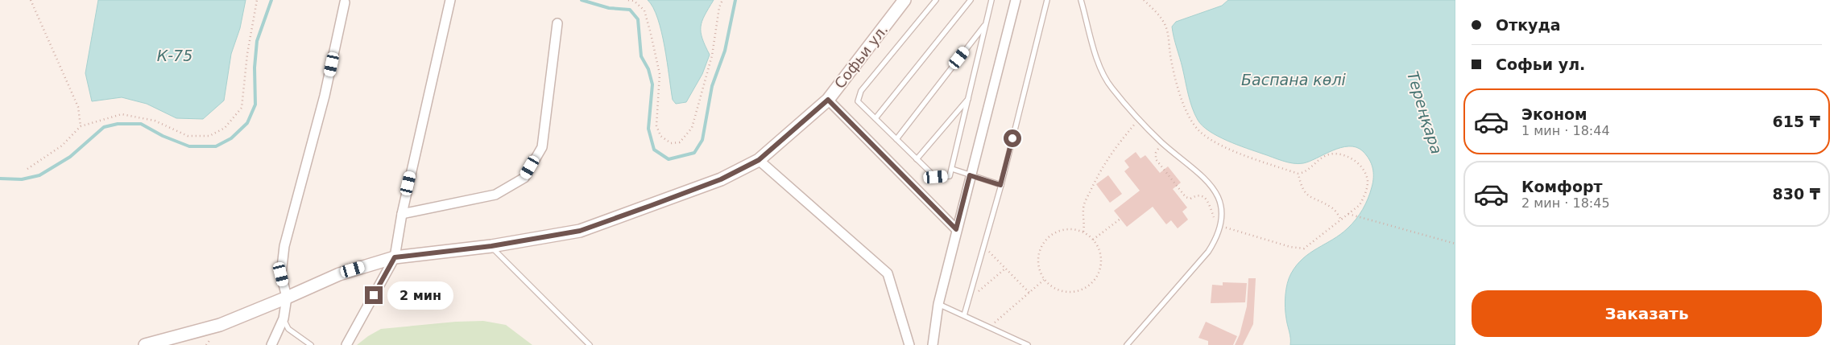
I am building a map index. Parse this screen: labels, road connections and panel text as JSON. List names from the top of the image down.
{
  "streets": {
    "street": ["Софьи ул."]
  },
  "water": ["К-75", "Баспана көлі", "Тереңқара"],
  "page": {
    "banner": ["Откуда", "Софьи ул."],
    "list": [
      {
        "name": "Эконом",
        "note": "1 мин · 18:44",
        "value": "615 ₸"
      },
      {
        "name": "Комфорт",
        "note": "2 мин · 18:45",
        "value": "830 ₸"
      }
    ],
    "bubble": "2 мин",
    "buttons": "Заказать"
  }
}
